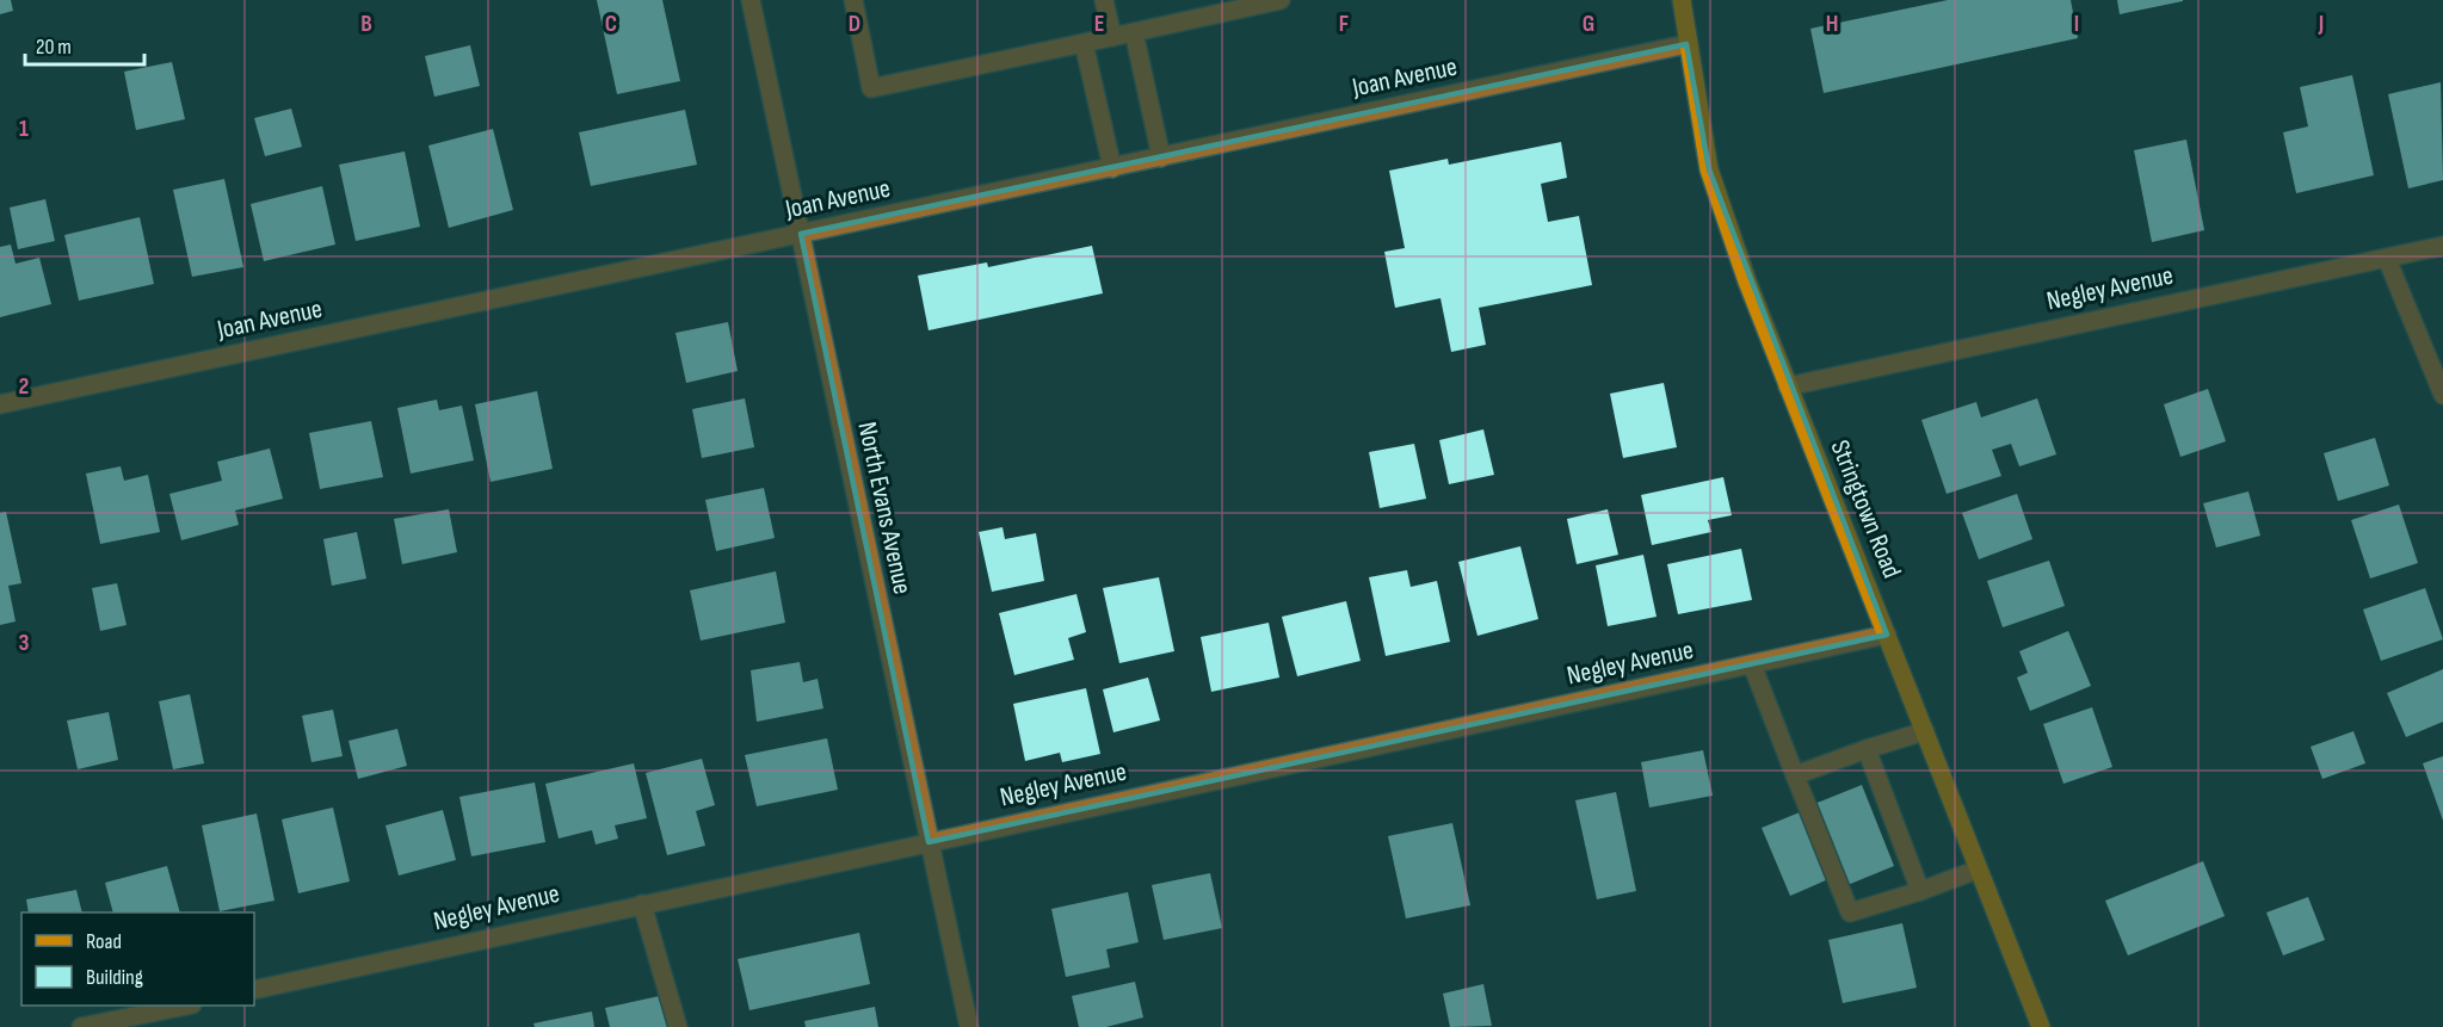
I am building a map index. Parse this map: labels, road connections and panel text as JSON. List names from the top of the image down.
{
  "streets": {
    "main road": ["Stringtown Road"],
    "street": ["Joan Avenue", "Negley Avenue", "North Evans Avenue"]
  },
  "crossings": [
    ["Joan Avenue", "North Evans Avenue"],
    ["Joan Avenue", "Stringtown Road"],
    ["Negley Avenue", "North Evans Avenue"],
    ["Negley Avenue", "Stringtown Road"]
  ],
  "legend": ["Road", "Building"],
  "scale_bar": "20 m",
  "grid": {
    "columns": [
      "B",
      "C",
      "D",
      "E",
      "F",
      "G",
      "H",
      "I",
      "J"
    ],
    "rows": ["1", "2", "3"]
  }
}
